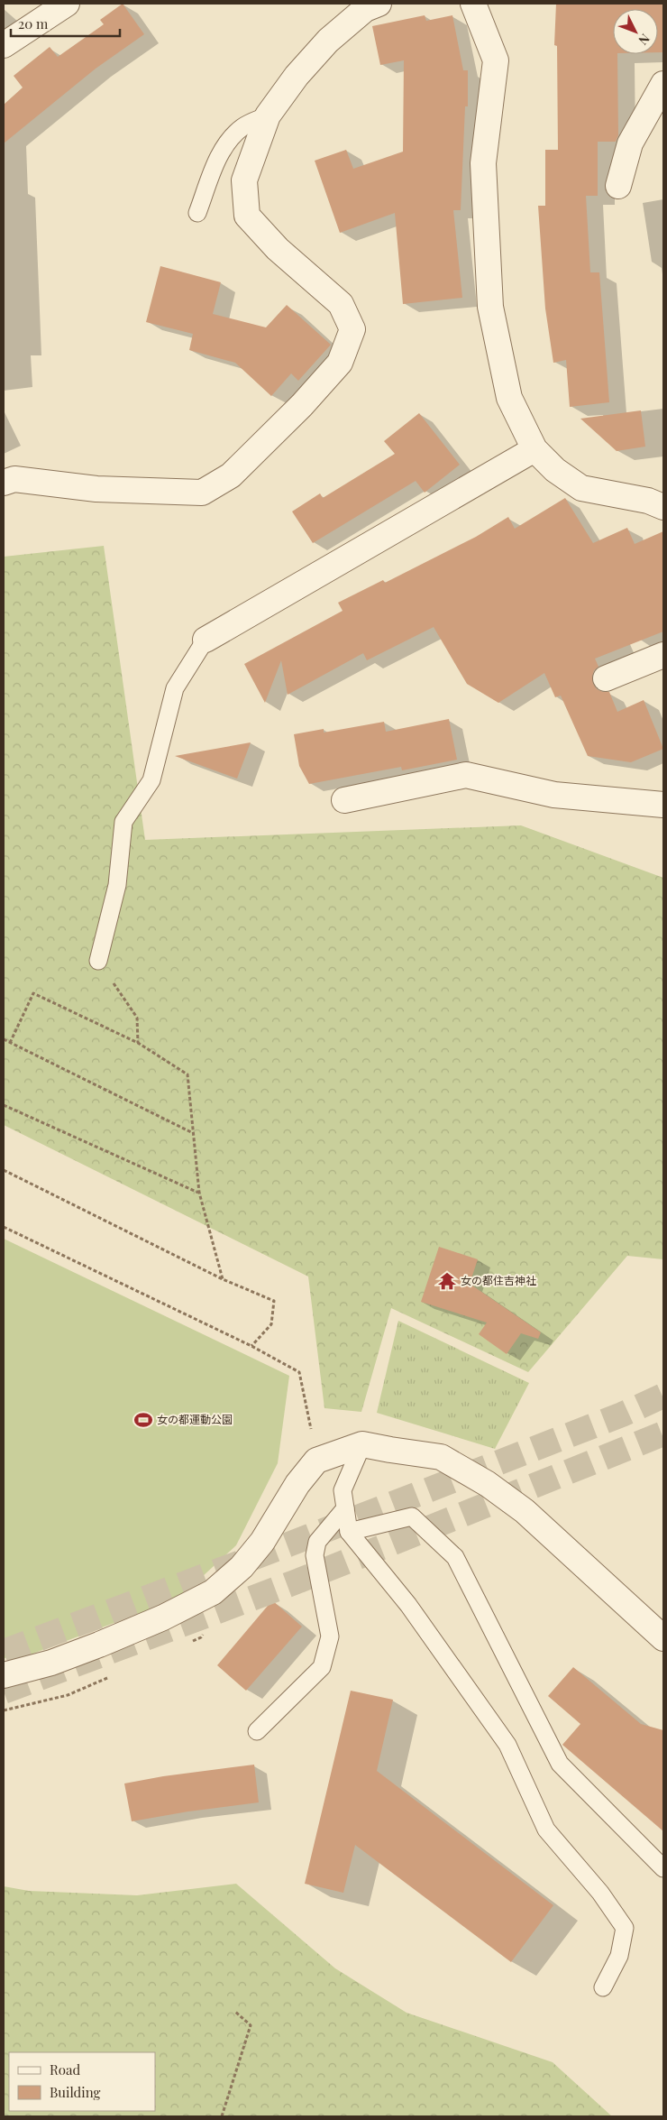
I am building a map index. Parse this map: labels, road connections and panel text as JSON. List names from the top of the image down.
{
  "places": {
    "temple": ["女の都住吉神社"],
    "sports": ["女の都運動公園"]
  },
  "legend": ["Road", "Building"],
  "scale_bar": "20 m",
  "north": "bottom right"
}
